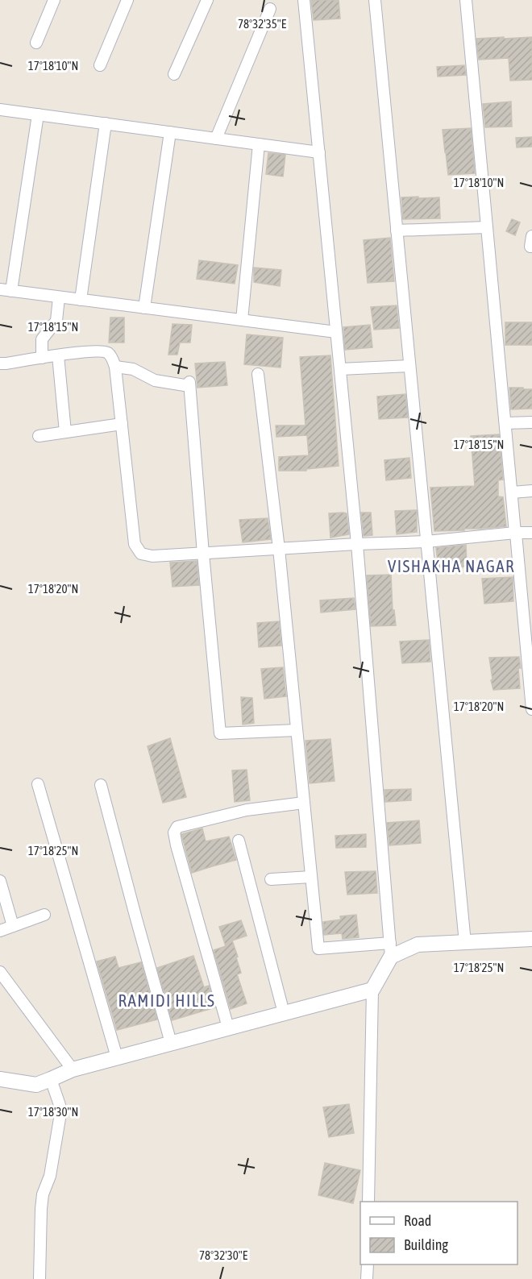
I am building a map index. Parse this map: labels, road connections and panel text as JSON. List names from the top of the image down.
{
  "districts": ["VISHAKHA NAGAR", "RAMIDI HILLS"],
  "legend": ["Road", "Building"],
  "coordinates": [
    "78°32'35\"E",
    "17°18'10\"N",
    "17°18'15\"N",
    "17°18'20\"N",
    "17°18'25\"N",
    "17°18'30\"N",
    "78°32'30\"E"
  ]
}
